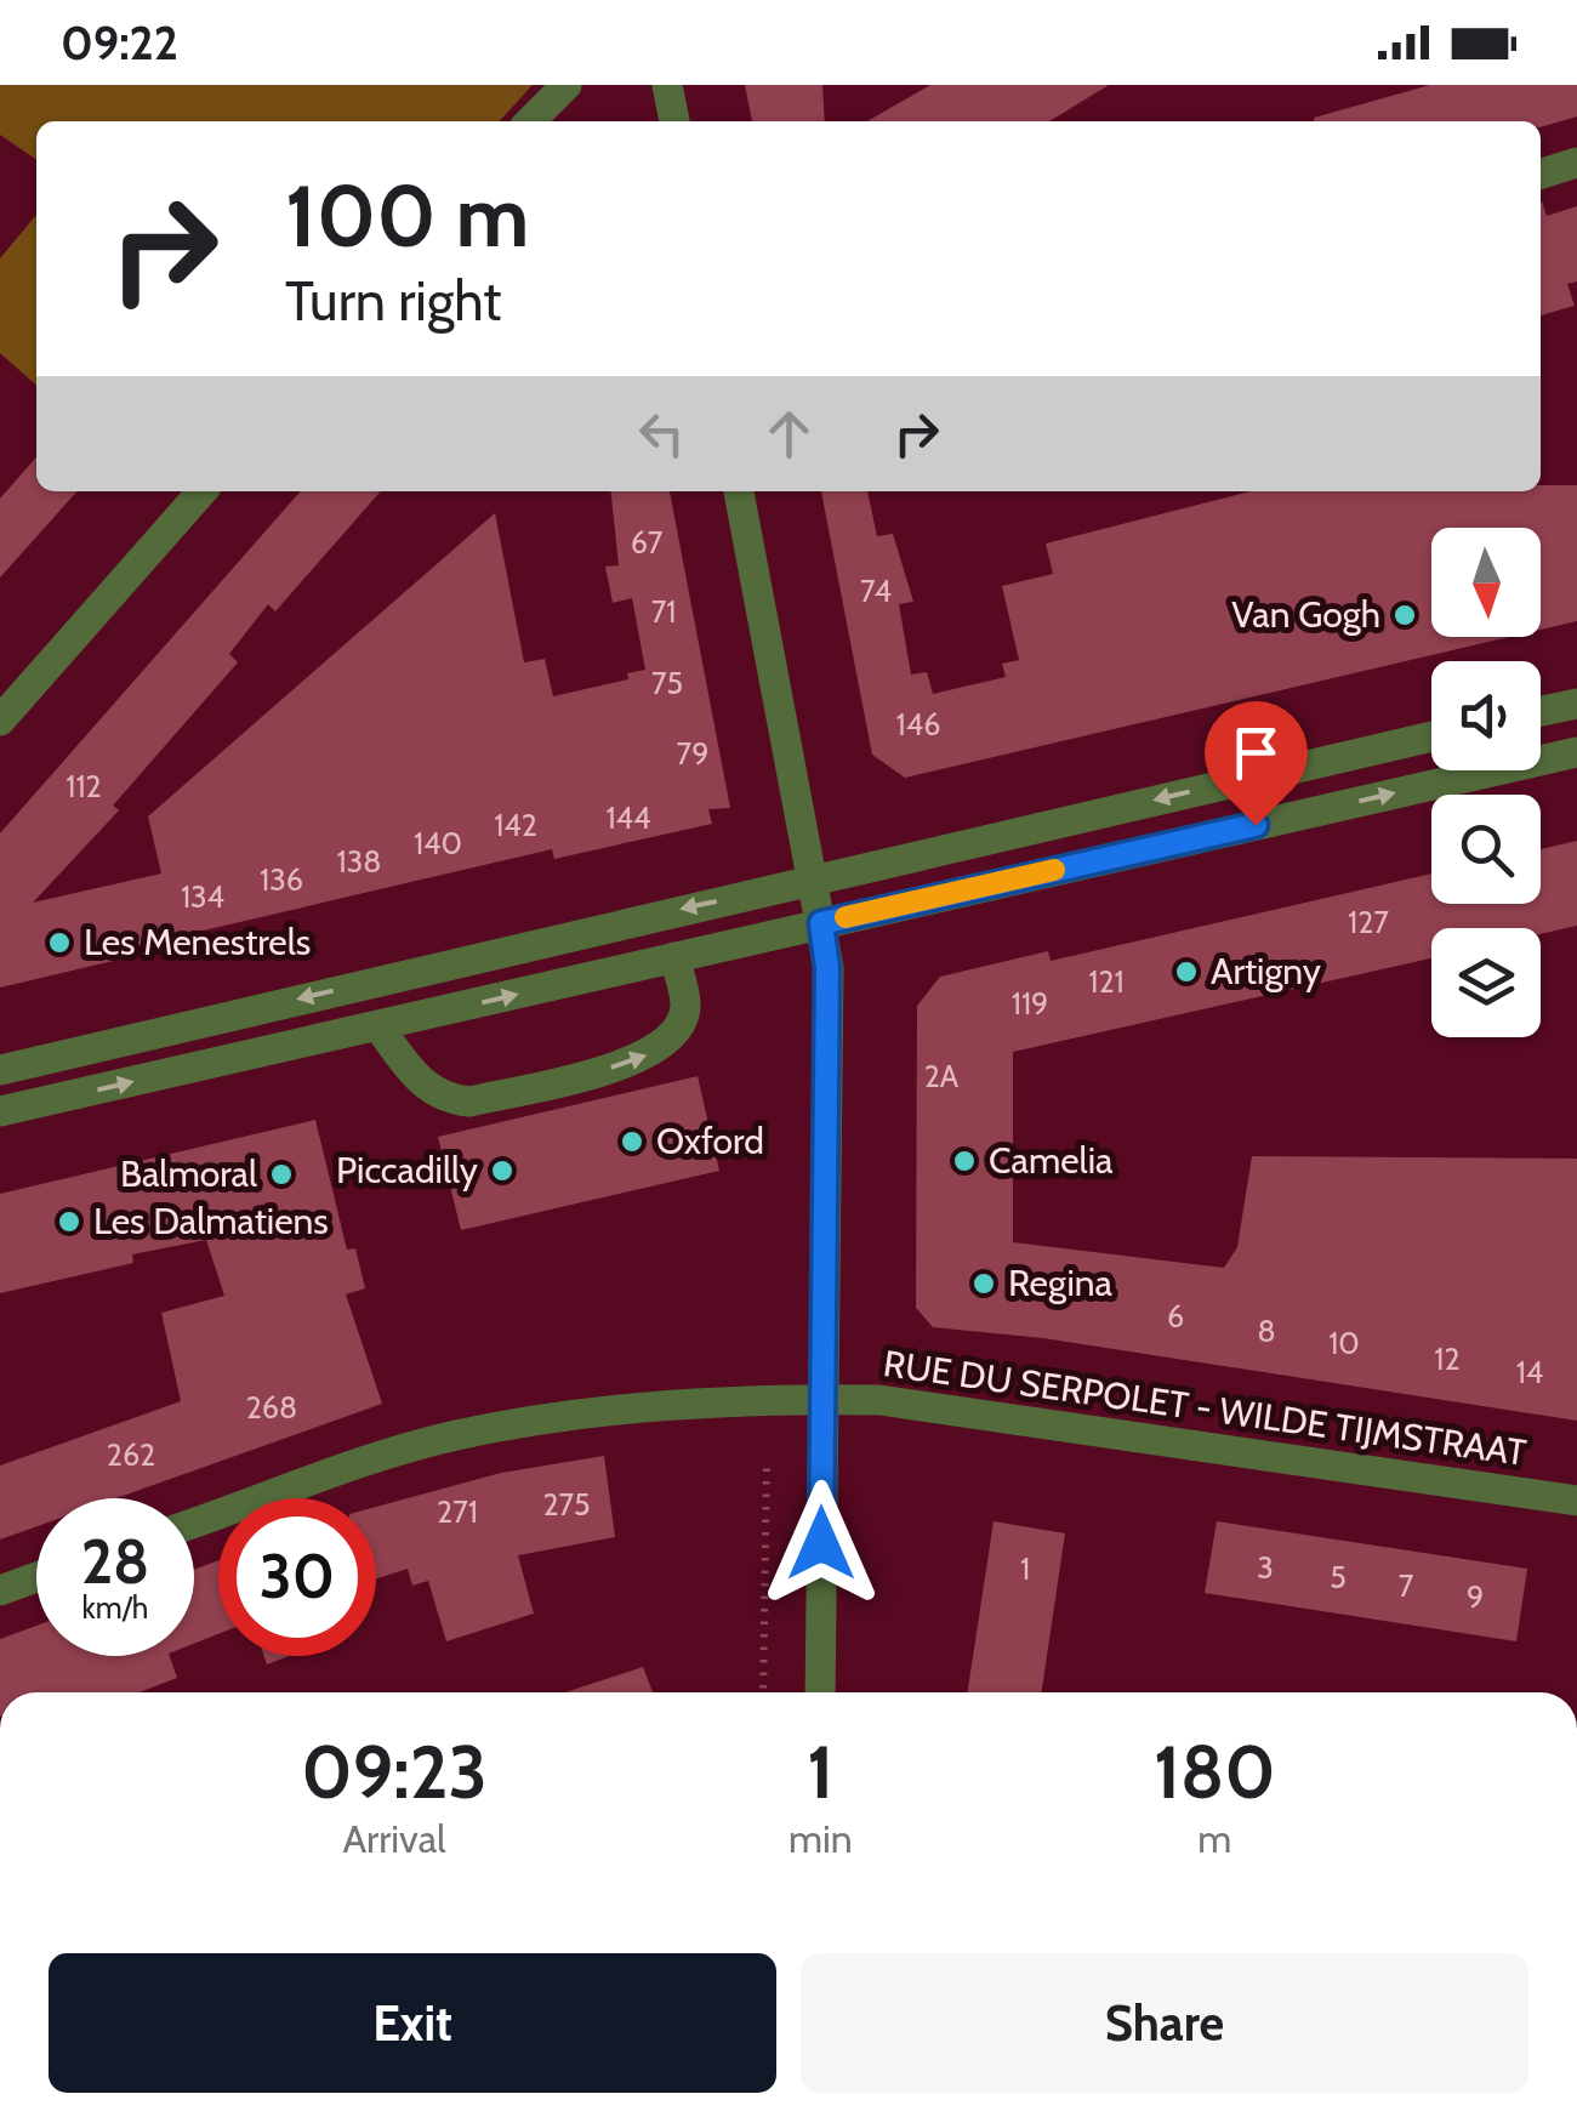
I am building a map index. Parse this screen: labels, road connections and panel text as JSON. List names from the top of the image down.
{
  "streets": {
    "street": ["RUE DU SERPOLET - WILDE TIJMSTRAAT"]
  },
  "places": [
    "Van Gogh",
    "Les Menestrels",
    "Artigny",
    "Oxford",
    "Camelia",
    "Piccadilly",
    "Balmoral",
    "Les Dalmatiens",
    "Regina"
  ],
  "house_numbers": [
    "67",
    "74",
    "71",
    "75",
    "146",
    "79",
    "112",
    "144",
    "142",
    "140",
    "138",
    "136",
    "134",
    "127",
    "121",
    "119",
    "2A",
    "6",
    "8",
    "10",
    "12",
    "14",
    "268",
    "262",
    "275",
    "271",
    "3",
    "1",
    "5",
    "7",
    "9"
  ],
  "north": "bottom",
  "page": {
    "status": "09:22",
    "turn": ["100 m", "Turn right"],
    "speed": "28 km/h",
    "limit": "30",
    "eta": [
      "09:23",
      "Arrival",
      "1",
      "min",
      "180",
      "m"
    ],
    "buttons": ["Exit", "Share"]
  }
}
